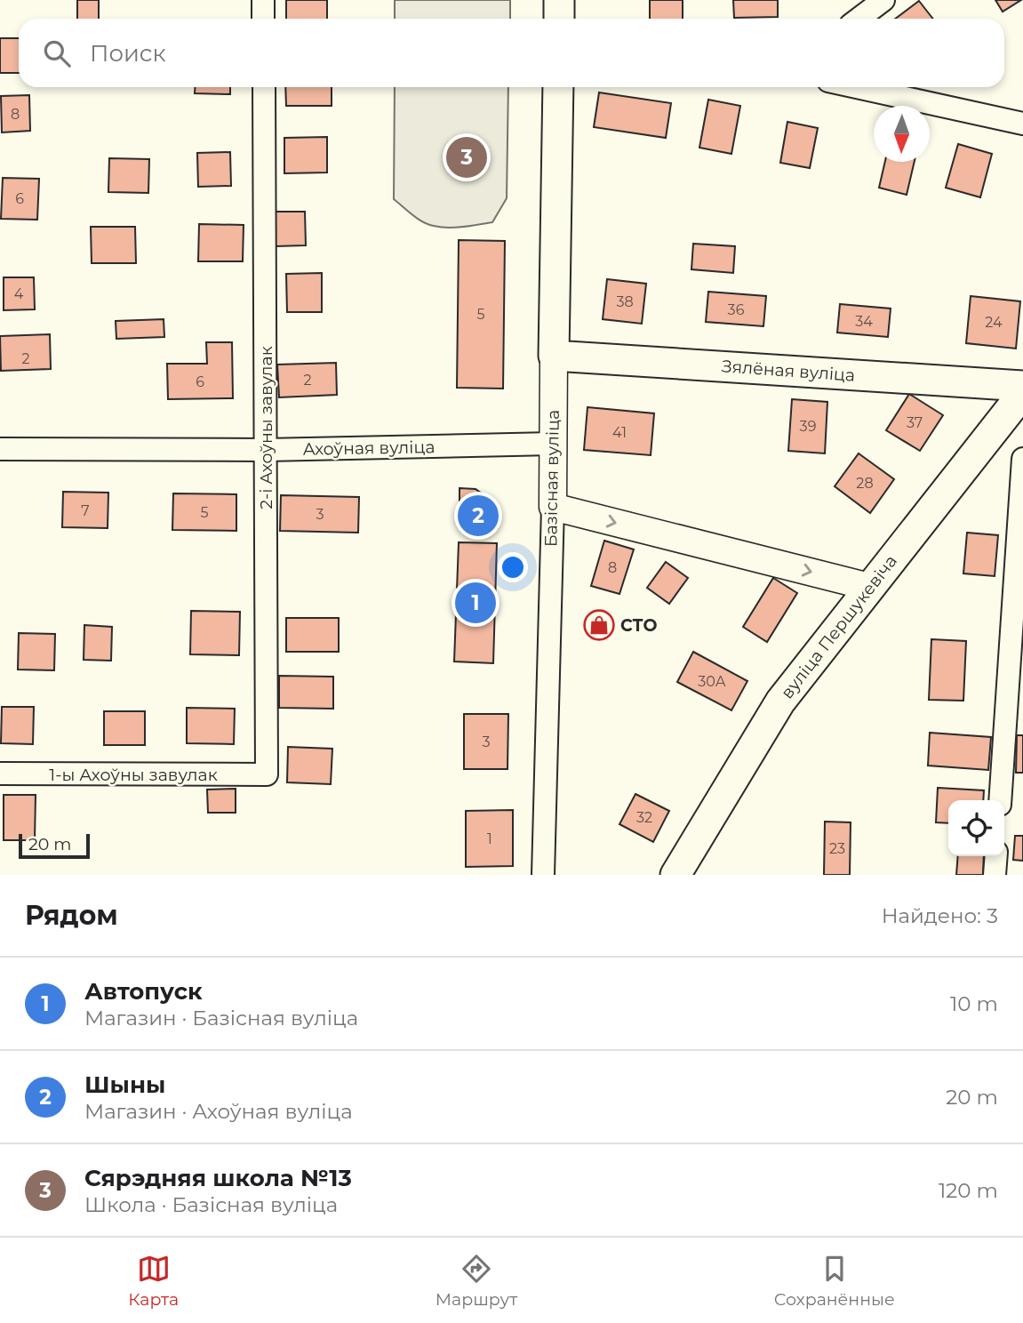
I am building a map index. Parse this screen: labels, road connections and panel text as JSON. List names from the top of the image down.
{
  "streets": {
    "main road": ["Зялёная вуліца", "Базісная вуліца", "вуліца Першукевіча"],
    "street": ["2-і Ахоўны завулак", "Ахоўная вуліца", "1-ы Ахоўны завулак"]
  },
  "crossings": [
    ["Зялёная вуліца", "Базісная вуліца"],
    ["2-і Ахоўны завулак", "Ахоўная вуліца"],
    ["2-і Ахоўны завулак", "1-ы Ахоўны завулак"],
    ["Ахоўная вуліца", "Базісная вуліца"]
  ],
  "places": {
    "shop": ["СТО"]
  },
  "house_numbers": [
    "8",
    "6",
    "4",
    "38",
    "36",
    "5",
    "34",
    "24",
    "2",
    "2",
    "6",
    "37",
    "39",
    "41",
    "28",
    "7",
    "5",
    "3",
    "8",
    "30А",
    "3",
    "32",
    "1",
    "23"
  ],
  "scale_bar": "20 m",
  "north": "bottom",
  "page": {
    "search": "Поиск",
    "pins": ["3", "2", "1"],
    "scale": "20 m",
    "heading": ["Рядом", "Найдено: 3"],
    "list": [
      {
        "mark": "1",
        "name": "Автопуск",
        "note": "Магазин · Базісная вуліца",
        "value": "10 m"
      },
      {
        "mark": "2",
        "name": "Шыны",
        "note": "Магазин · Ахоўная вуліца",
        "value": "20 m"
      },
      {
        "mark": "3",
        "name": "Сярэдняя школа №13",
        "note": "Школа · Базісная вуліца",
        "value": "120 m"
      }
    ],
    "nav": ["Карта", "Маршрут", "Сохранённые"]
  }
}
